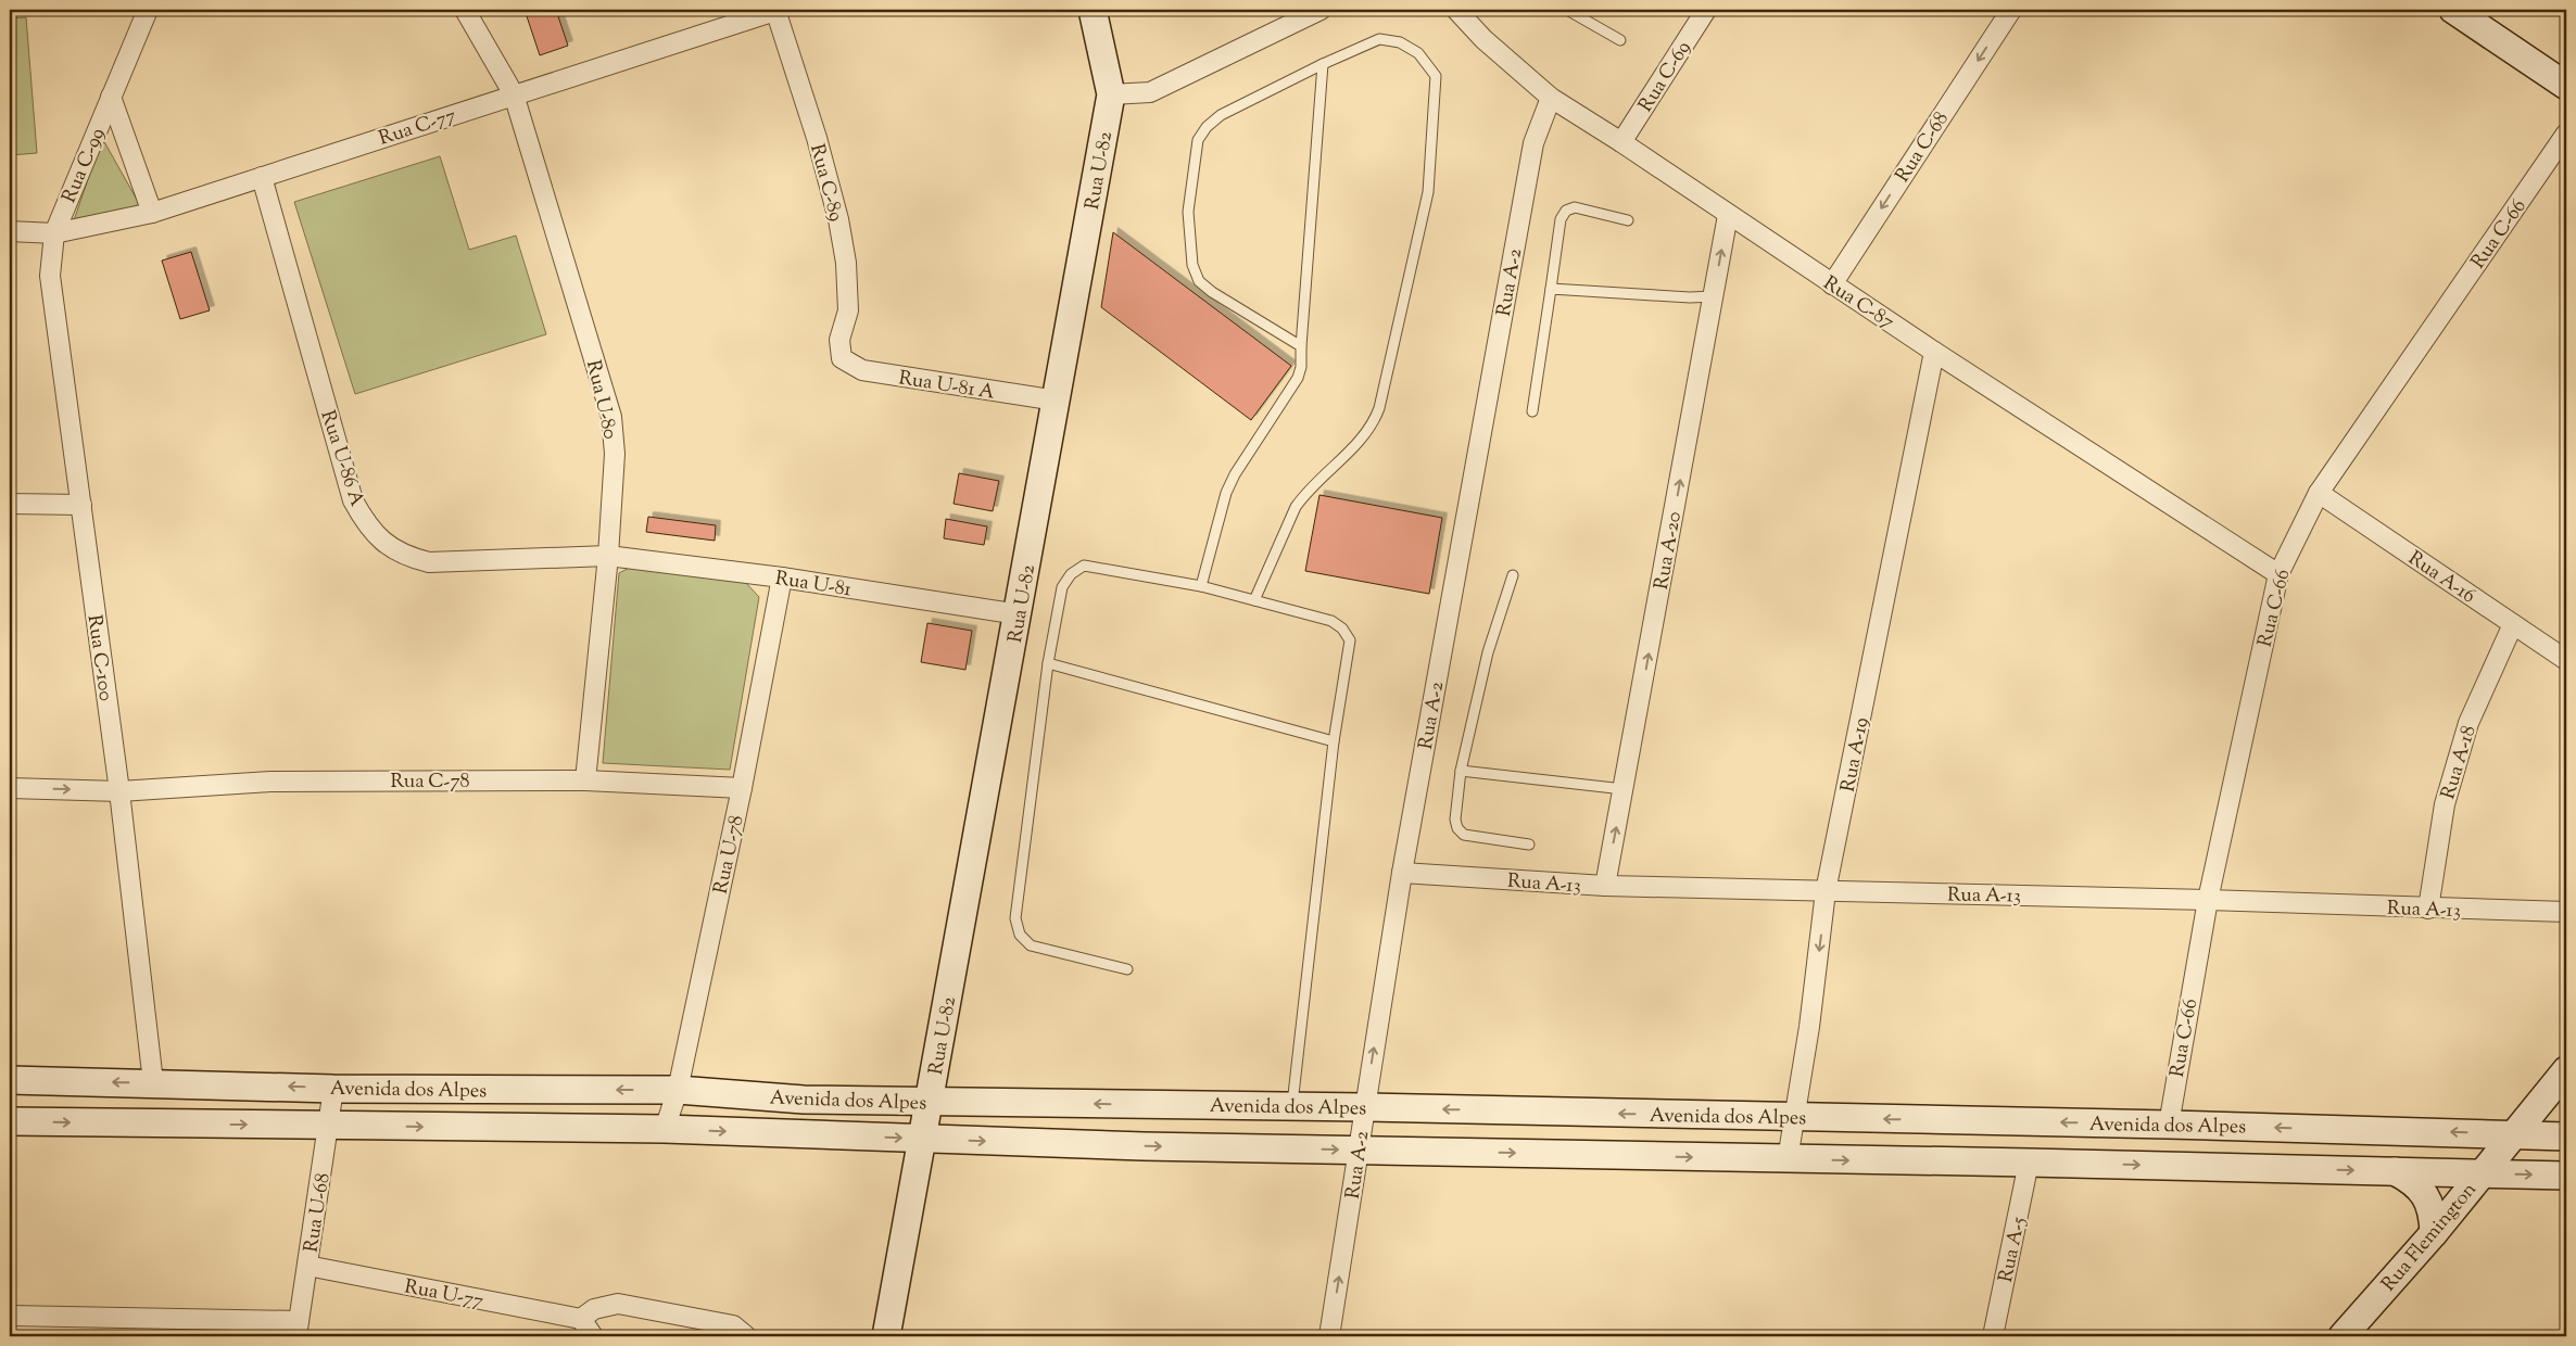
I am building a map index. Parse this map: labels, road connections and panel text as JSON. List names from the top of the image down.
{
  "streets": {
    "main road": ["Rua U-82", "Avenida dos Alpes", "Rua Flemington"],
    "street": [
      "Rua C-69",
      "Rua C-77",
      "Rua C-68",
      "Rua C-99",
      "Rua C-89",
      "Rua C-66",
      "Rua A-2",
      "Rua C-87",
      "Rua U-81 A",
      "Rua U-80",
      "Rua U-86 A",
      "Rua A-20",
      "Rua A-16",
      "Rua U-81",
      "Rua C-100",
      "Rua A-19",
      "Rua A-18",
      "Rua C-78",
      "Rua U-78",
      "Rua A-13",
      "Rua U-68",
      "Rua A-5",
      "Rua U-77"
    ]
  },
  "crossings": [
    ["Rua C-69", "Rua C-87"],
    ["Rua C-77", "Rua C-99"],
    ["Rua C-77", "Rua C-89"],
    ["Rua C-77", "Rua U-80"],
    ["Rua C-77", "Rua U-86 A"],
    ["Rua C-77", "Rua C-100"],
    ["Rua C-68", "Rua C-87"],
    ["Rua C-99", "Rua C-100"],
    ["Rua U-82", "Rua U-81 A"],
    ["Rua U-82", "Rua U-81"],
    ["Rua U-82", "Avenida dos Alpes"],
    ["Rua C-89", "Rua U-81 A"],
    ["Rua C-66", "Rua C-87"],
    ["Rua C-66", "Rua A-16"],
    ["Rua C-66", "Rua A-13"],
    ["Rua C-66", "Avenida dos Alpes"],
    ["Rua A-2", "Rua C-87"],
    ["Rua A-2", "Rua A-13"],
    ["Rua A-2", "Avenida dos Alpes"],
    ["Rua C-87", "Rua A-20"],
    ["Rua C-87", "Rua A-19"],
    ["Rua U-80", "Rua U-86 A"],
    ["Rua U-80", "Rua U-81"],
    ["Rua U-80", "Rua C-78"],
    ["Rua U-86 A", "Rua U-81"],
    ["Rua A-20", "Rua A-13"],
    ["Rua A-16", "Rua A-18"],
    ["Rua U-81", "Rua U-78"],
    ["Rua C-100", "Rua C-78"],
    ["Rua C-100", "Avenida dos Alpes"],
    ["Rua A-19", "Rua A-13"],
    ["Rua A-19", "Avenida dos Alpes"],
    ["Rua A-18", "Rua A-13"],
    ["Rua C-78", "Rua U-78"],
    ["Rua U-78", "Avenida dos Alpes"],
    ["Avenida dos Alpes", "Rua U-68"],
    ["Avenida dos Alpes", "Rua Flemington"],
    ["Avenida dos Alpes", "Rua A-5"],
    ["Rua U-68", "Rua U-77"]
  ],
  "one_way": ["Rua C-68", "Rua A-20"]
}
